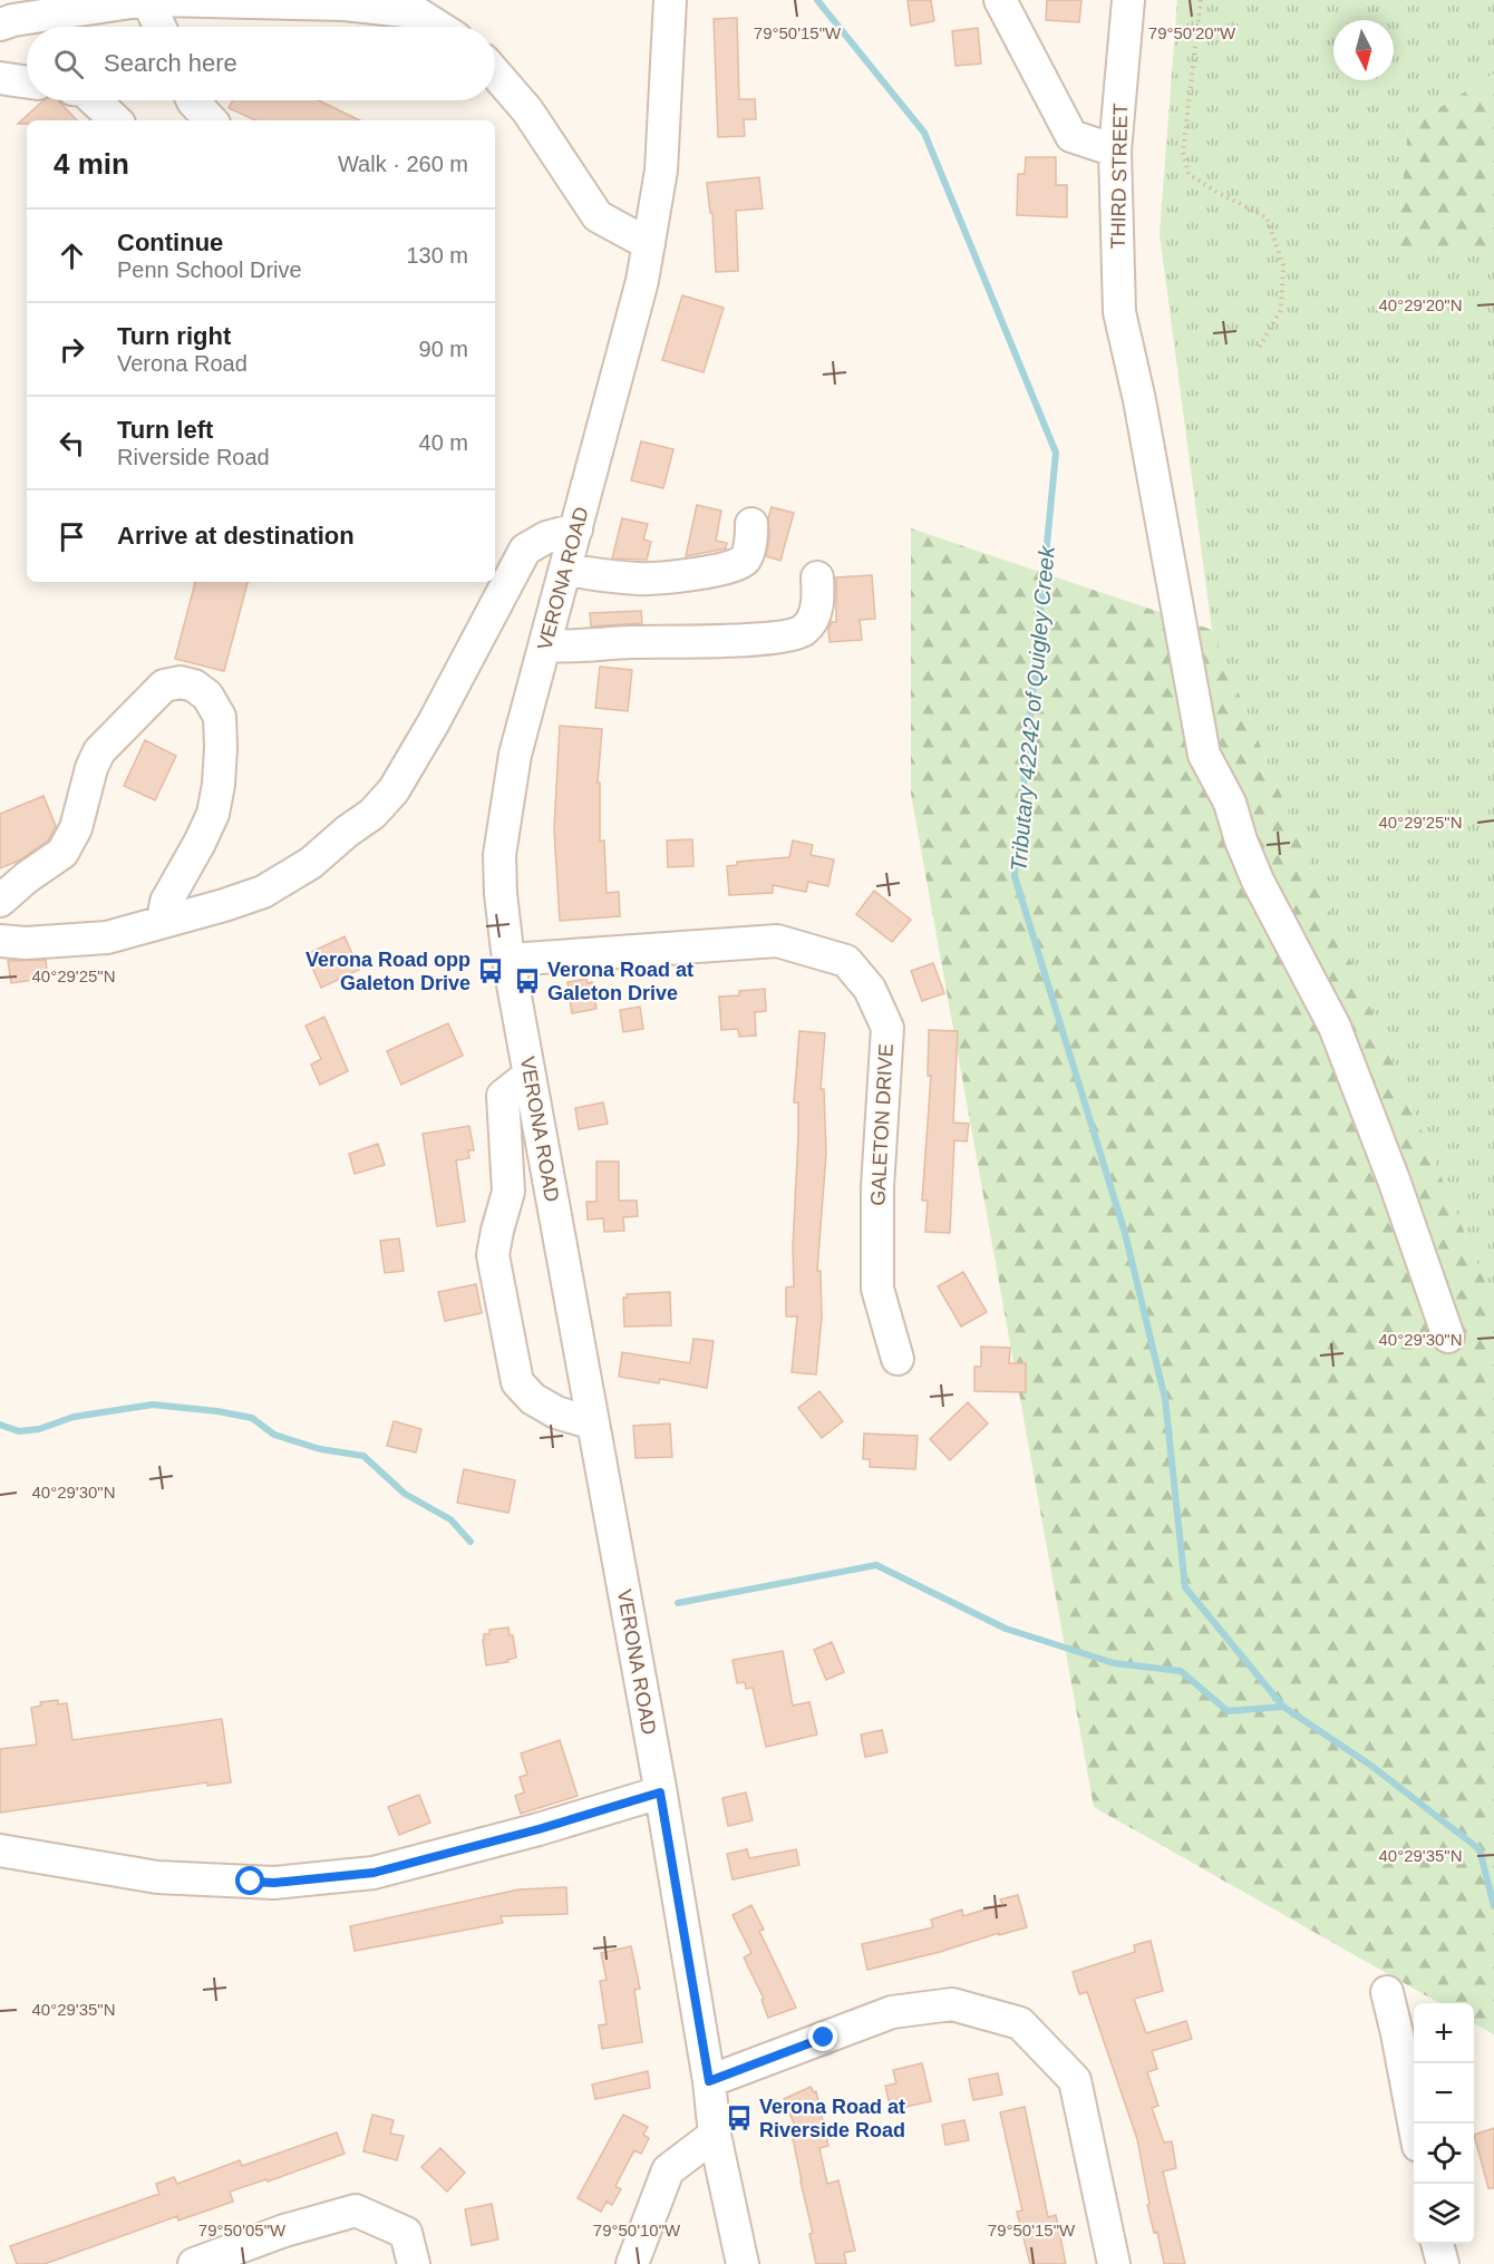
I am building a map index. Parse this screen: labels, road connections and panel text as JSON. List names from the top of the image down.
{
  "streets": {
    "street": ["THIRD STREET", "VERONA ROAD", "GALETON DRIVE"]
  },
  "crossings": [
    ["VERONA ROAD", "GALETON DRIVE"]
  ],
  "water": ["Tributary 42242 of Quigley Creek"],
  "places": {
    "bus stop": ["Verona Road opp Galeton Drive", "Verona Road at Galeton Drive", "Verona Road at Riverside Road"]
  },
  "north": "bottom",
  "page": {
    "search": "Search here",
    "heading": ["4 min", "Walk · 260 m"],
    "list": [
      ["Continue", "Penn School Drive", "130 m"],
      ["Turn right", "Verona Road", "90 m"],
      ["Turn left", "Riverside Road", "40 m"],
      "Arrive at destination"
    ],
    "map_buttons": ["+", "−"]
  },
  "coordinates": [
    "79°50'15\"W",
    "79°50'20\"W",
    "40°29'20\"N",
    "40°29'25\"N",
    "40°29'30\"N",
    "40°29'35\"N",
    "79°50'05\"W",
    "79°50'10\"W"
  ]
}
